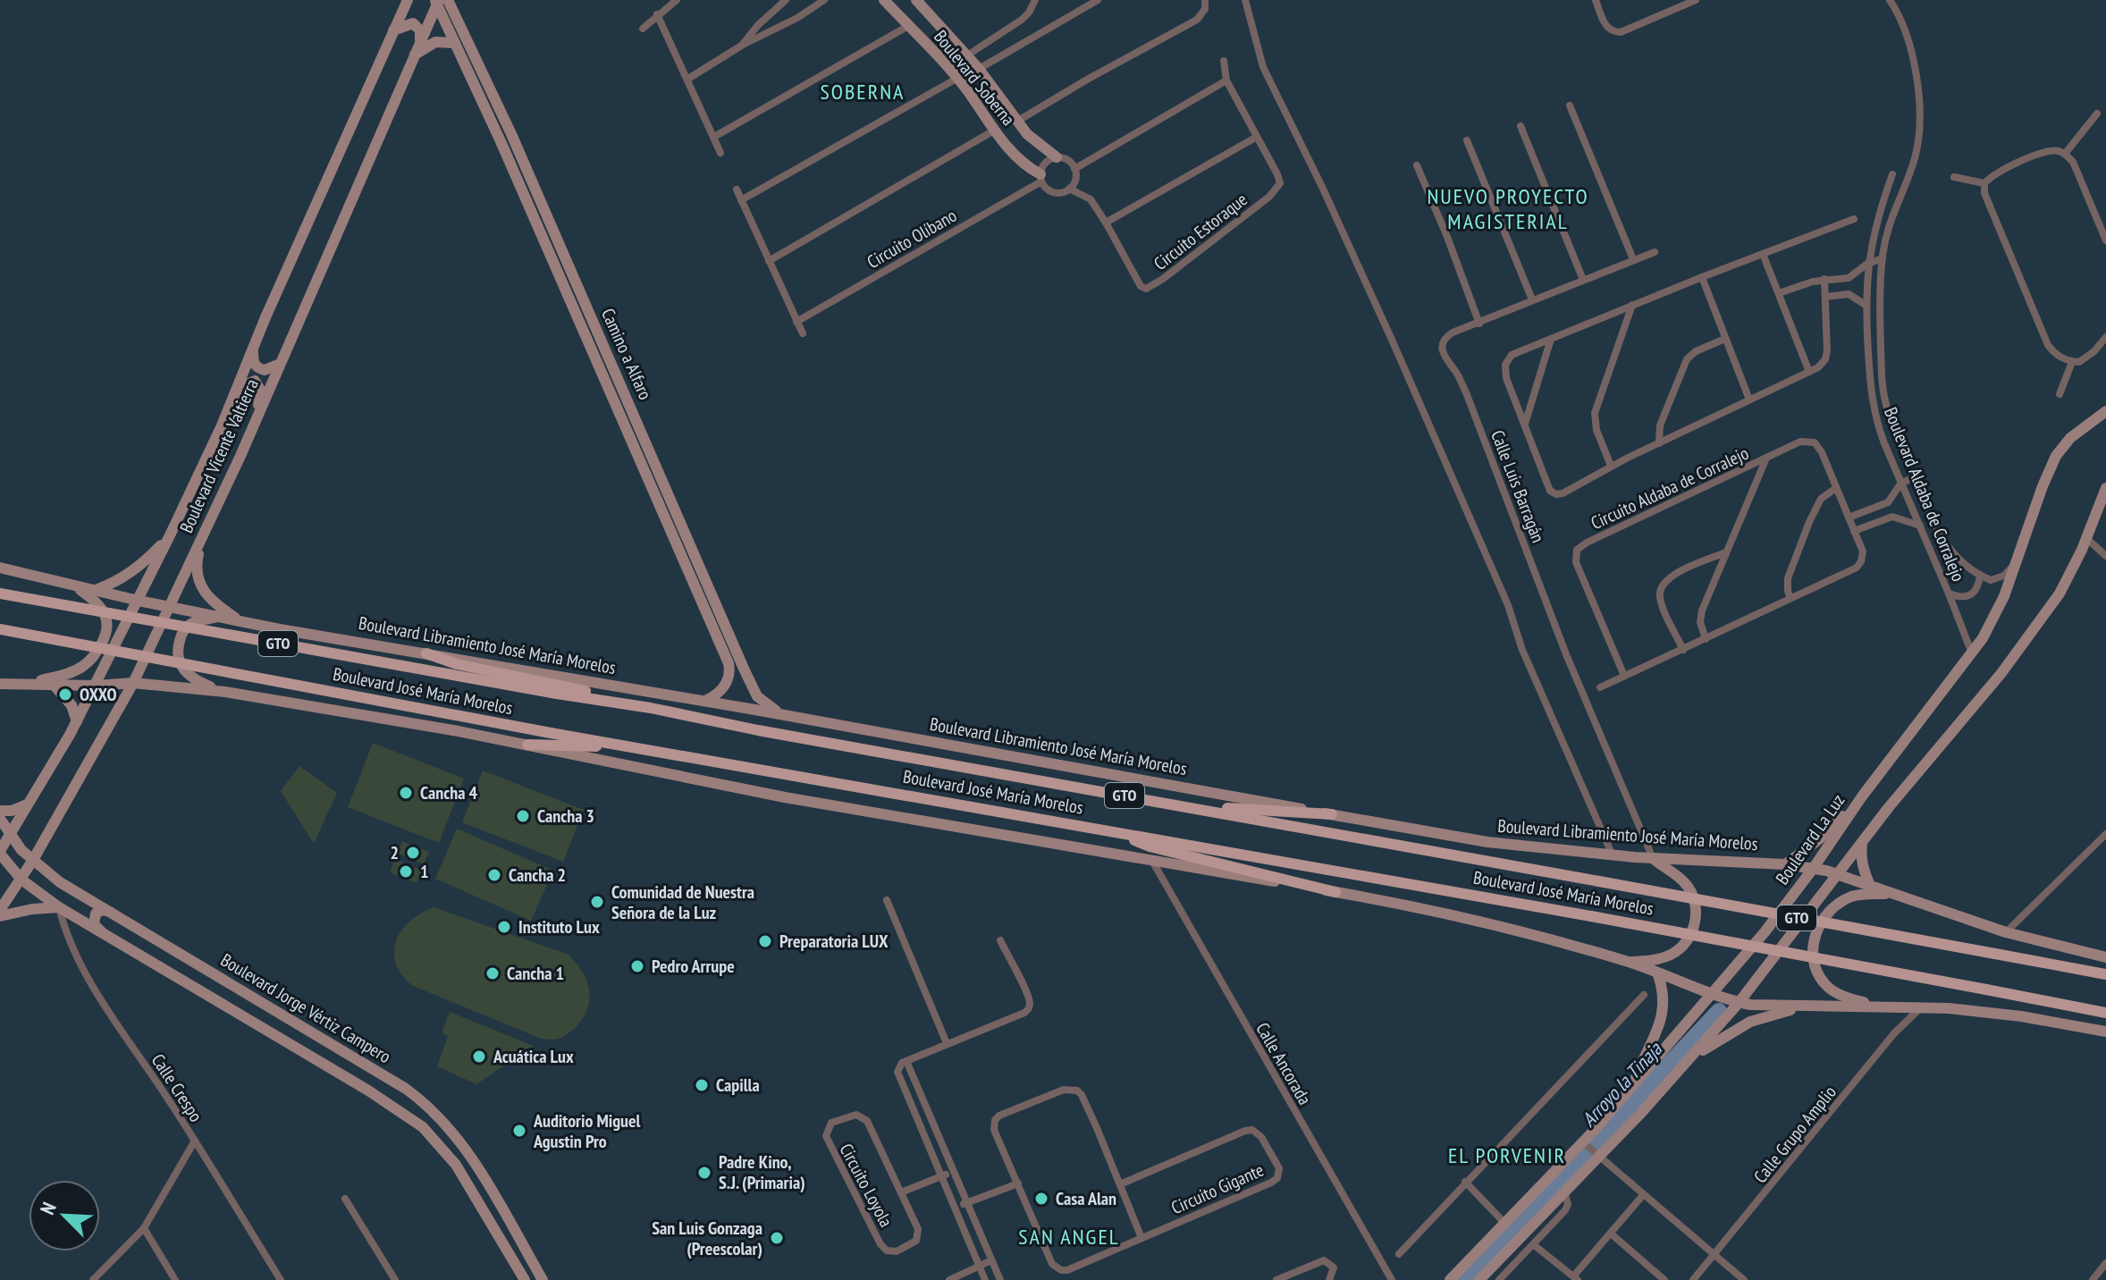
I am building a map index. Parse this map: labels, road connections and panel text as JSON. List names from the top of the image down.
{
  "streets": {
    "main road": ["GTO", "Boulevard José María Morelos"],
    "street": [
      "Boulevard Soberna",
      "Circuito Estoraque",
      "Circuito Olíbano",
      "Camino a Alfaro",
      "Boulevard Vicente Valtierra",
      "Calle Luis Barragán",
      "Circuito Aldaba de Corralejo",
      "Boulevard Aldaba de Corralejo",
      "Boulevard Libramiento José María Morelos",
      "Boulevard La Luz",
      "Boulevard Jorge Vértiz Campero",
      "Calle Ancorada",
      "Calle Crespo",
      "Calle Grupo Amplio",
      "Circuito Loyola",
      "Circuito Gigante"
    ]
  },
  "crossings": [
    ["Boulevard Soberna", "Circuito Estoraque"],
    ["Boulevard Soberna", "Circuito Olíbano"],
    ["Circuito Estoraque", "Circuito Olíbano"],
    ["Camino a Alfaro", "Boulevard Vicente Valtierra"],
    ["Camino a Alfaro", "Boulevard Libramiento José María Morelos"],
    ["Boulevard Vicente Valtierra", "Boulevard Libramiento José María Morelos"],
    ["Boulevard Vicente Valtierra", "Boulevard Jorge Vértiz Campero"],
    ["Calle Luis Barragán", "Boulevard Libramiento José María Morelos"],
    ["Boulevard Aldaba de Corralejo", "Boulevard La Luz"],
    ["Boulevard Libramiento José María Morelos", "Boulevard La Luz"]
  ],
  "districts": [
    "SOBERNA",
    "NUEVO PROYECTO MAGISTERIAL",
    "EL PORVENIR",
    "SAN ANGEL"
  ],
  "water": ["Arroyo la Tinaja"],
  "places": [
    "OXXO",
    "Cancha 4",
    "Cancha 3",
    "2",
    "1",
    "Cancha 2",
    "Comunidad de Nuestra Señora de la Luz",
    "Instituto Lux",
    "Preparatoria LUX",
    "Pedro Arrupe",
    "Cancha 1",
    "Acuática Lux",
    "Capilla",
    "Auditorio Miguel Agustin Pro",
    "Padre Kino, S.J. (Primaria)",
    "Casa Alan",
    "San Luis Gonzaga (Preescolar)"
  ],
  "north": "top left"
}
